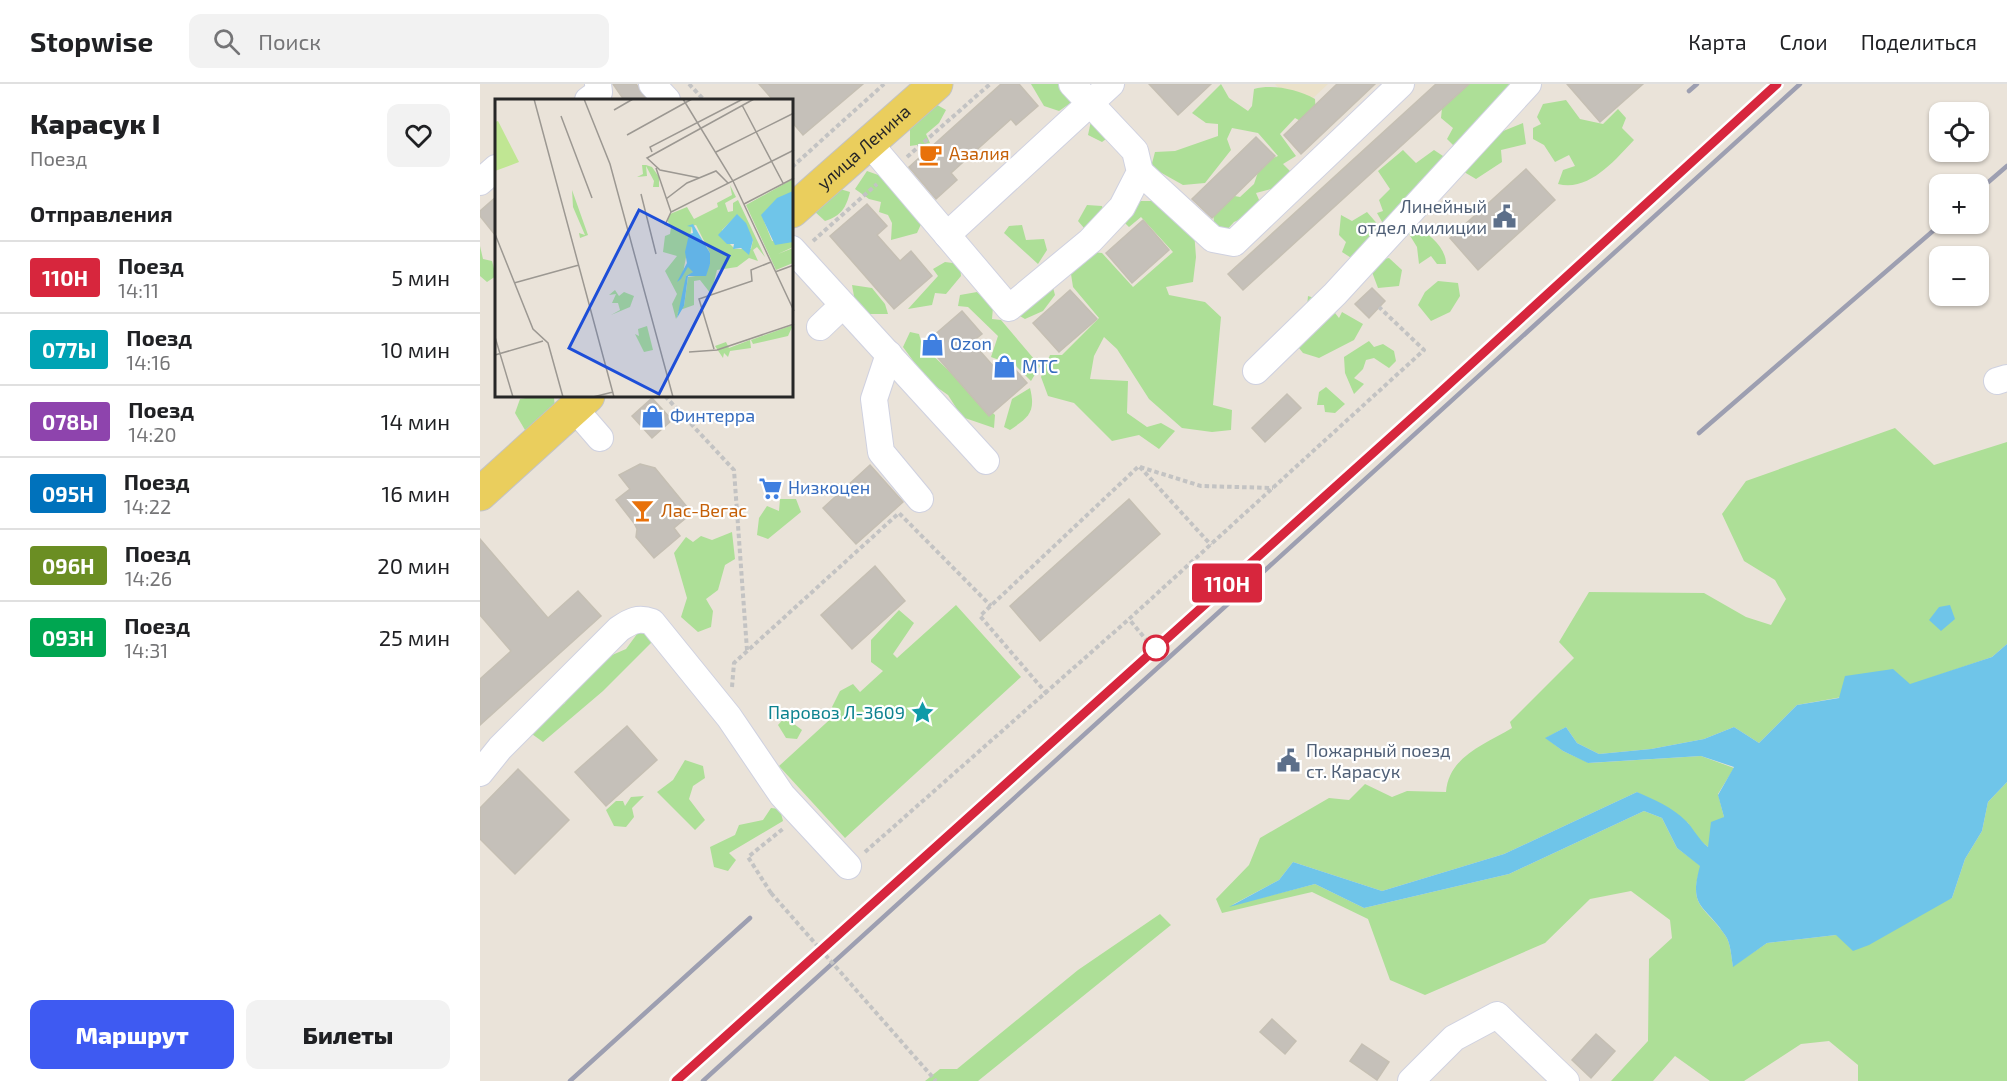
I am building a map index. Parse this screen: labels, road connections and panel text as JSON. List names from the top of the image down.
{
  "streets": {
    "main road": ["улица Ленина"]
  },
  "places": {
    "cafe": ["Азалия"],
    "public building": ["Линейный отдел милиции", "Пожарный поезд ст. Карасук"],
    "shop": ["Ozon", "МТС", "Финтерра"],
    "supermarket": ["Низкоцен"],
    "bar": ["Лас-Вегас"],
    "place": ["Паровоз Л-3609"]
  },
  "page": {
    "header": "Stopwise",
    "search": "Поиск",
    "nav": ["Карта", "Слои", "Поделиться"],
    "heading": [
      ["Карасук I", "Поезд"],
      "Отправления"
    ],
    "on_map": "110Н",
    "map_buttons": ["+", "−"],
    "list": [
      {
        "mark": "110Н",
        "name": "Поезд",
        "note": "14:11",
        "value": "5 мин"
      },
      {
        "mark": "077Ы",
        "name": "Поезд",
        "note": "14:16",
        "value": "10 мин"
      },
      {
        "mark": "078Ы",
        "name": "Поезд",
        "note": "14:20",
        "value": "14 мин"
      },
      {
        "mark": "095Н",
        "name": "Поезд",
        "note": "14:22",
        "value": "16 мин"
      },
      {
        "mark": "096Н",
        "name": "Поезд",
        "note": "14:26",
        "value": "20 мин"
      },
      {
        "mark": "093Н",
        "name": "Поезд",
        "note": "14:31",
        "value": "25 мин"
      }
    ],
    "buttons": ["Маршрут", "Билеты"]
  }
}
